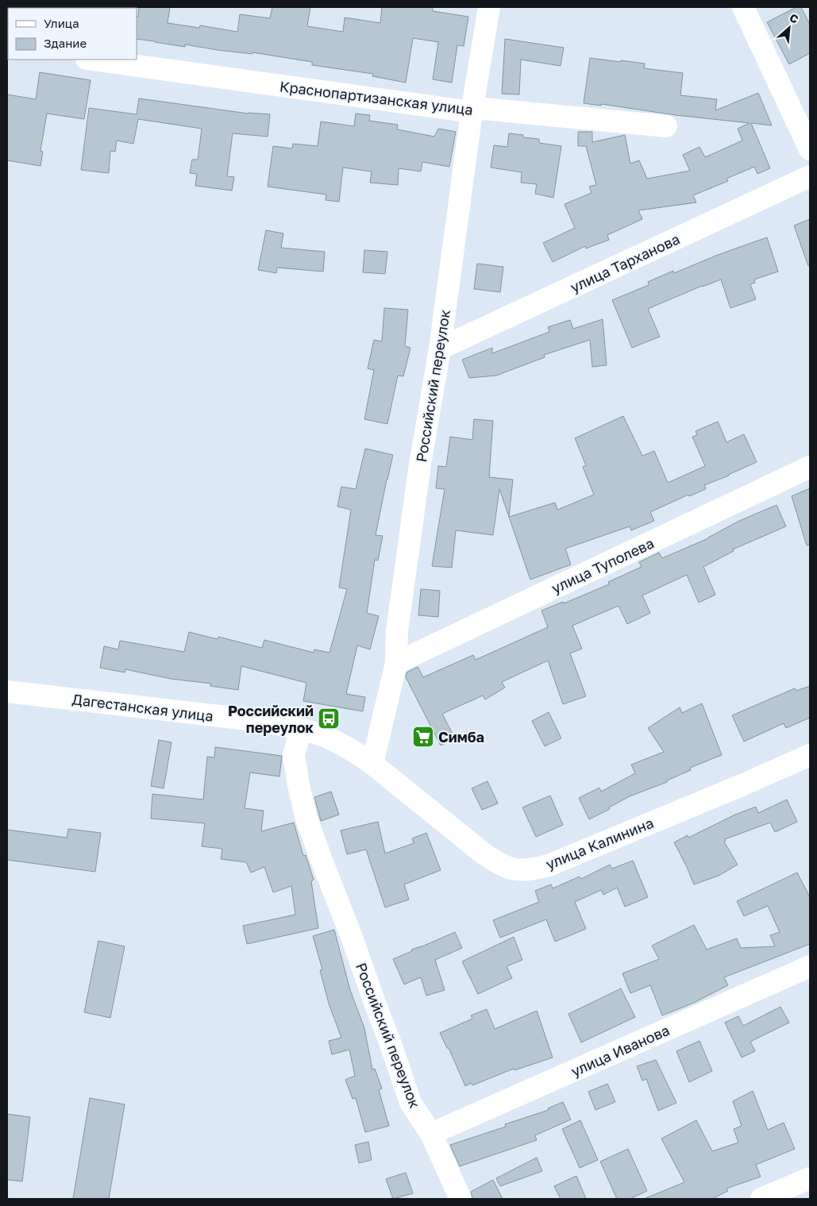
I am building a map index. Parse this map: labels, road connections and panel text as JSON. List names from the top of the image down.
{
  "streets": {
    "street": [
      "Краснопартизанская улица",
      "улица Тарханова",
      "Российский переулок",
      "улица Туполева",
      "Дагестанская улица",
      "улица Калинина",
      "улица Иванова"
    ]
  },
  "crossings": [
    ["Краснопартизанская улица", "Российский переулок"],
    ["улица Тарханова", "Российский переулок"],
    ["Российский переулок", "улица Туполева"],
    ["Российский переулок", "Дагестанская улица"],
    ["Российский переулок", "улица Калинина"],
    ["Российский переулок", "улица Иванова"],
    ["Дагестанская улица", "улица Калинина"]
  ],
  "places": {
    "bus stop": ["Российский переулок"],
    "supermarket": ["Симба"]
  },
  "legend": ["Улица", "Здание"],
  "north": "top right"
}
